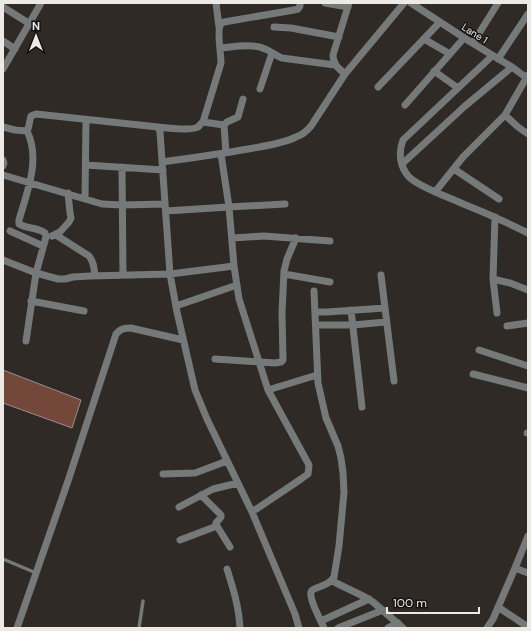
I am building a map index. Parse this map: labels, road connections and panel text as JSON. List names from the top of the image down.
{
  "streets": {
    "street": ["Lane 1"]
  },
  "scale_bar": "100 m",
  "north": "top"
}
